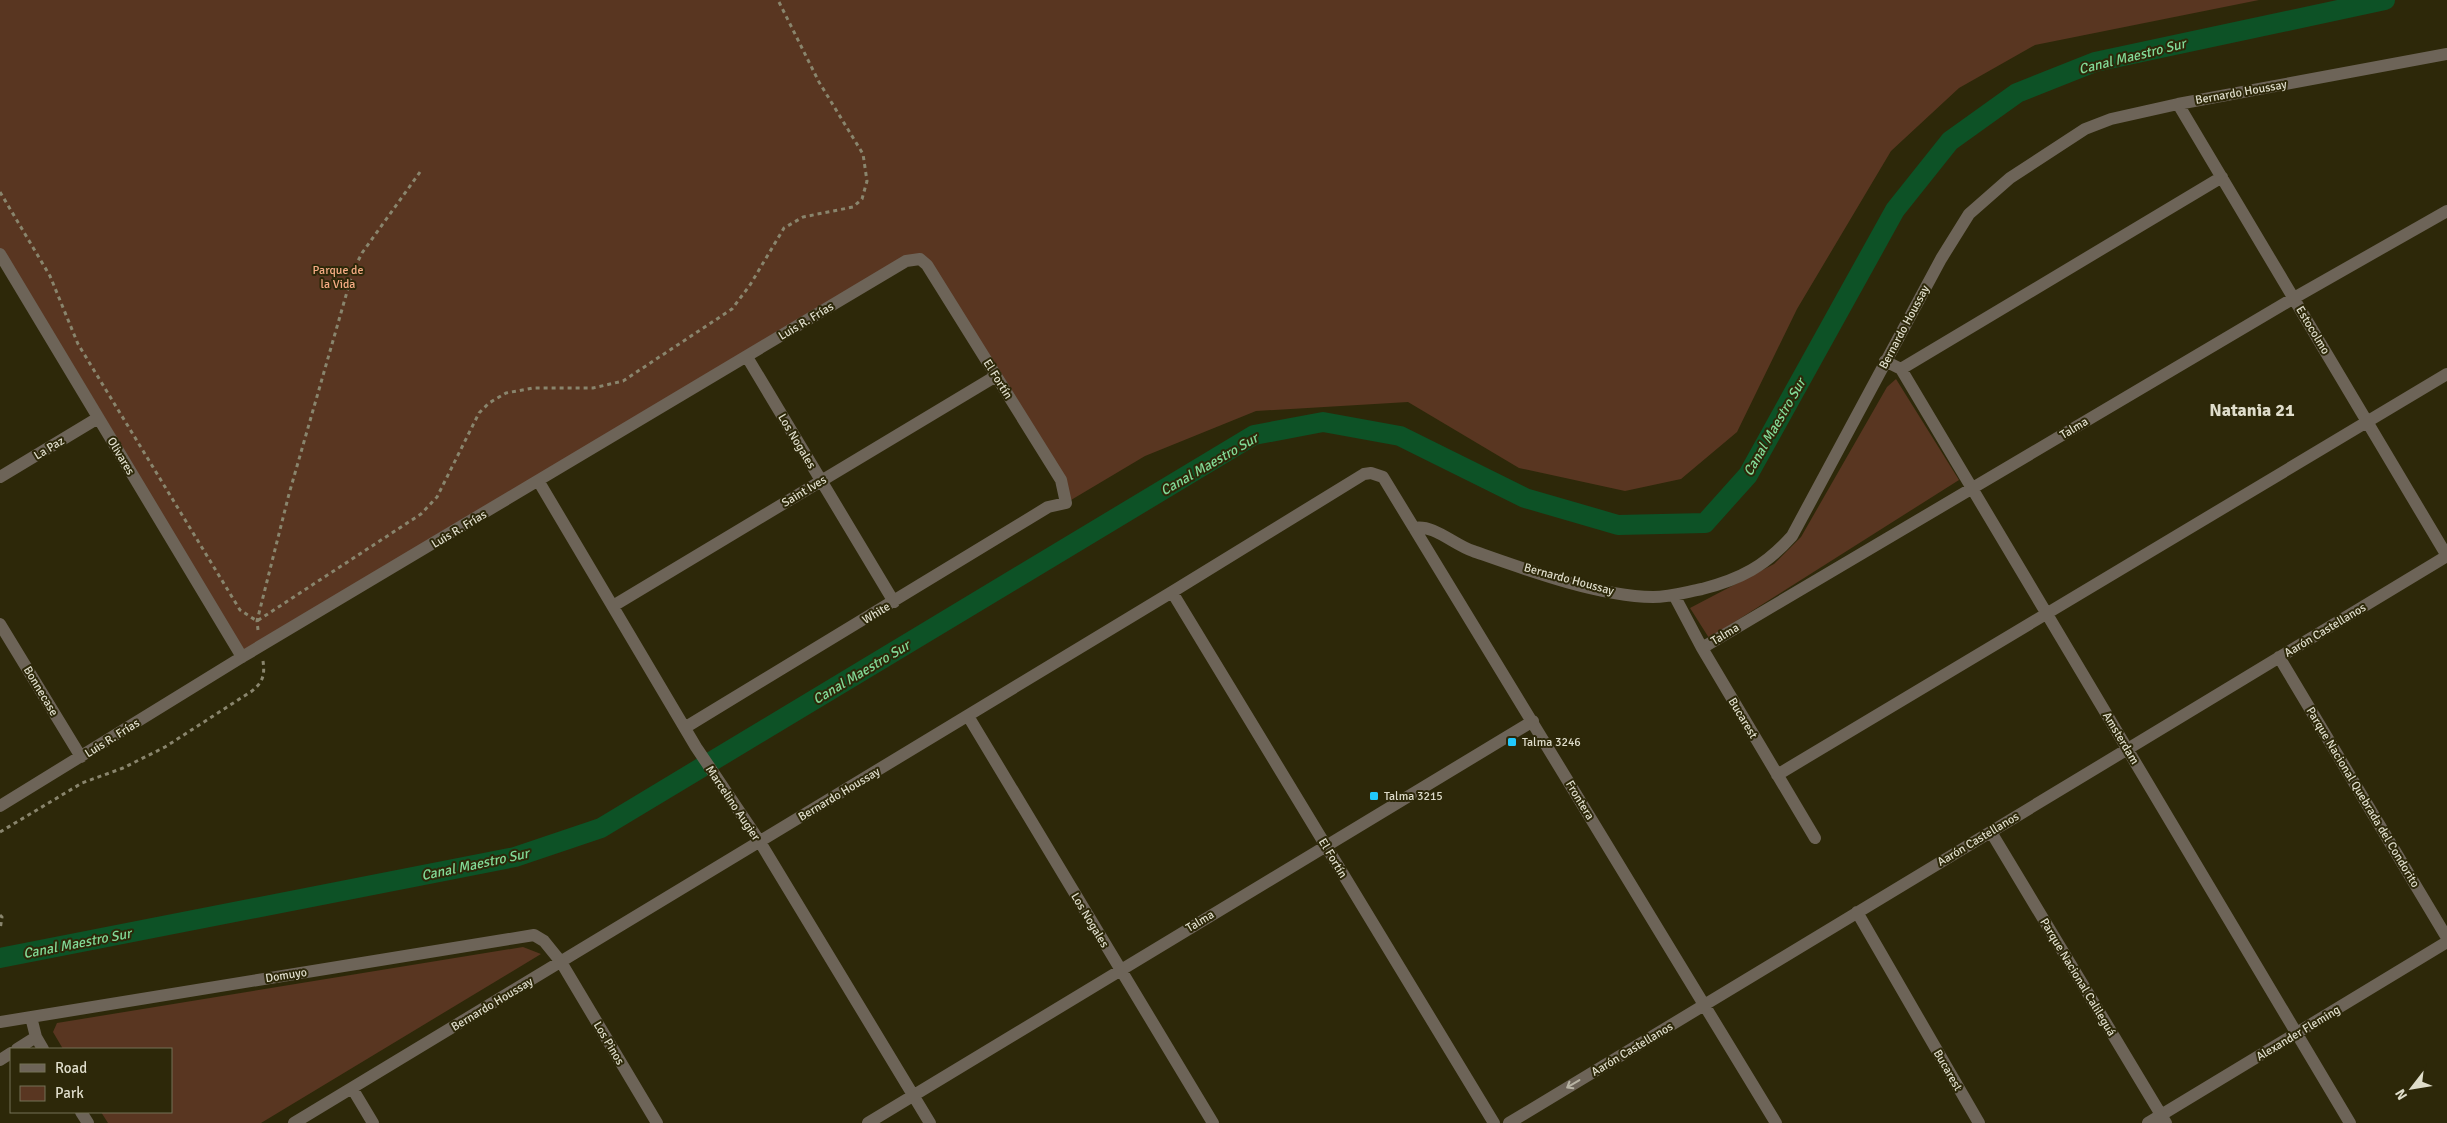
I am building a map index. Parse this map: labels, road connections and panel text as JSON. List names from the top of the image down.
{
  "streets": {
    "street": [
      "Bernardo Houssay",
      "Luis R. Frías",
      "Estocolmo",
      "El Fortín",
      "Talma",
      "Los Nogales",
      "La Paz",
      "Olivares",
      "Saint Ives",
      "White",
      "Aarón Castellanos",
      "Bonnecase",
      "Bucarest",
      "Amsterdam",
      "Parque Nacional Quebrada del Condorito",
      "Frontera",
      "Marcelino Augier",
      "Domuyo",
      "Parque Nacional Calileguá",
      "Alexander Fleming",
      "Los Pinos"
    ]
  },
  "crossings": [
    ["Bernardo Houssay", "Estocolmo"],
    ["Bernardo Houssay", "El Fortín"],
    ["Bernardo Houssay", "Los Nogales"],
    ["Bernardo Houssay", "Bucarest"],
    ["Bernardo Houssay", "Frontera"],
    ["Bernardo Houssay", "Marcelino Augier"],
    ["Bernardo Houssay", "Domuyo"],
    ["Bernardo Houssay", "Los Pinos"],
    ["Luis R. Frías", "El Fortín"],
    ["Luis R. Frías", "Los Nogales"],
    ["Luis R. Frías", "Olivares"],
    ["Luis R. Frías", "Bonnecase"],
    ["Luis R. Frías", "Marcelino Augier"],
    ["Estocolmo", "Talma"],
    ["Estocolmo", "Aarón Castellanos"],
    ["El Fortín", "Talma"],
    ["El Fortín", "Saint Ives"],
    ["El Fortín", "White"],
    ["Talma", "Los Nogales"],
    ["Talma", "Bucarest"],
    ["Talma", "Amsterdam"],
    ["Talma", "Frontera"],
    ["Talma", "Marcelino Augier"],
    ["Los Nogales", "Saint Ives"],
    ["Los Nogales", "White"],
    ["La Paz", "Olivares"],
    ["Saint Ives", "Marcelino Augier"],
    ["White", "Marcelino Augier"],
    ["Aarón Castellanos", "Bucarest"],
    ["Aarón Castellanos", "Amsterdam"],
    ["Aarón Castellanos", "Parque Nacional Quebrada del Condorito"],
    ["Aarón Castellanos", "Frontera"],
    ["Aarón Castellanos", "Parque Nacional Calileguá"],
    ["Amsterdam", "Alexander Fleming"],
    ["Domuyo", "Los Pinos"],
    ["Parque Nacional Calileguá", "Alexander Fleming"]
  ],
  "districts": ["Natania 21"],
  "water": ["Canal Maestro Sur"],
  "parks": ["Parque de la Vida"],
  "places": {
    "transit": ["Talma 3246", "Talma 3215"]
  },
  "legend": ["Road", "Park"],
  "north": "bottom left"
}
